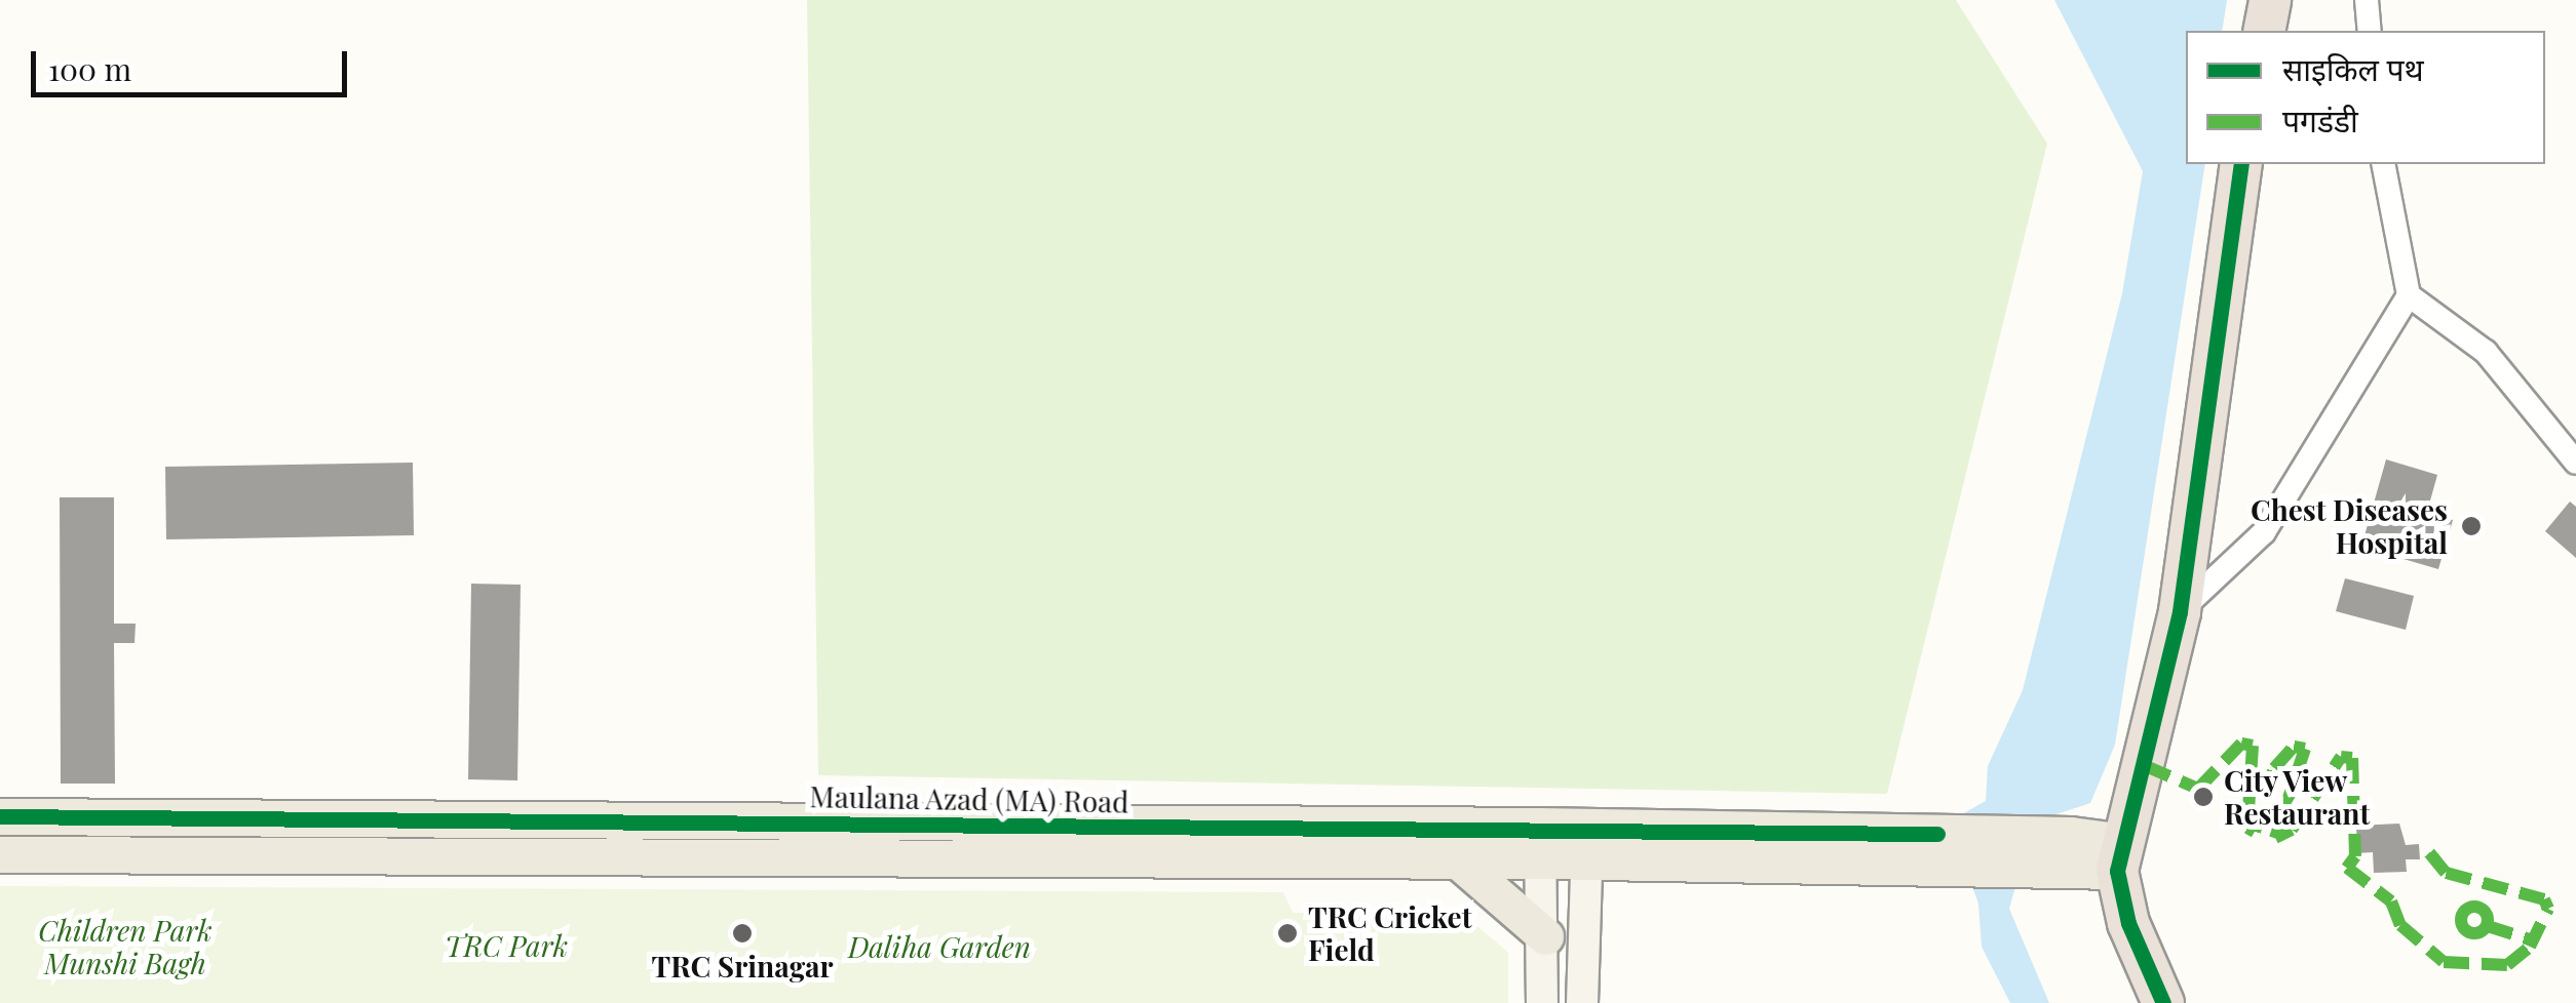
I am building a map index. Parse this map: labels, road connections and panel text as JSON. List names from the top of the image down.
{
  "streets": {
    "main road": ["Maulana Azad (MA) Road"]
  },
  "parks": ["Children Park Munshi Bagh", "TRC Park", "Daliha Garden"],
  "places": [
    "Chest Diseases Hospital",
    "City View Restaurant",
    "TRC Srinagar",
    "TRC Cricket Field"
  ],
  "legend": ["साइकिल पथ", "पगडंडी"],
  "scale_bar": "100 m"
}
